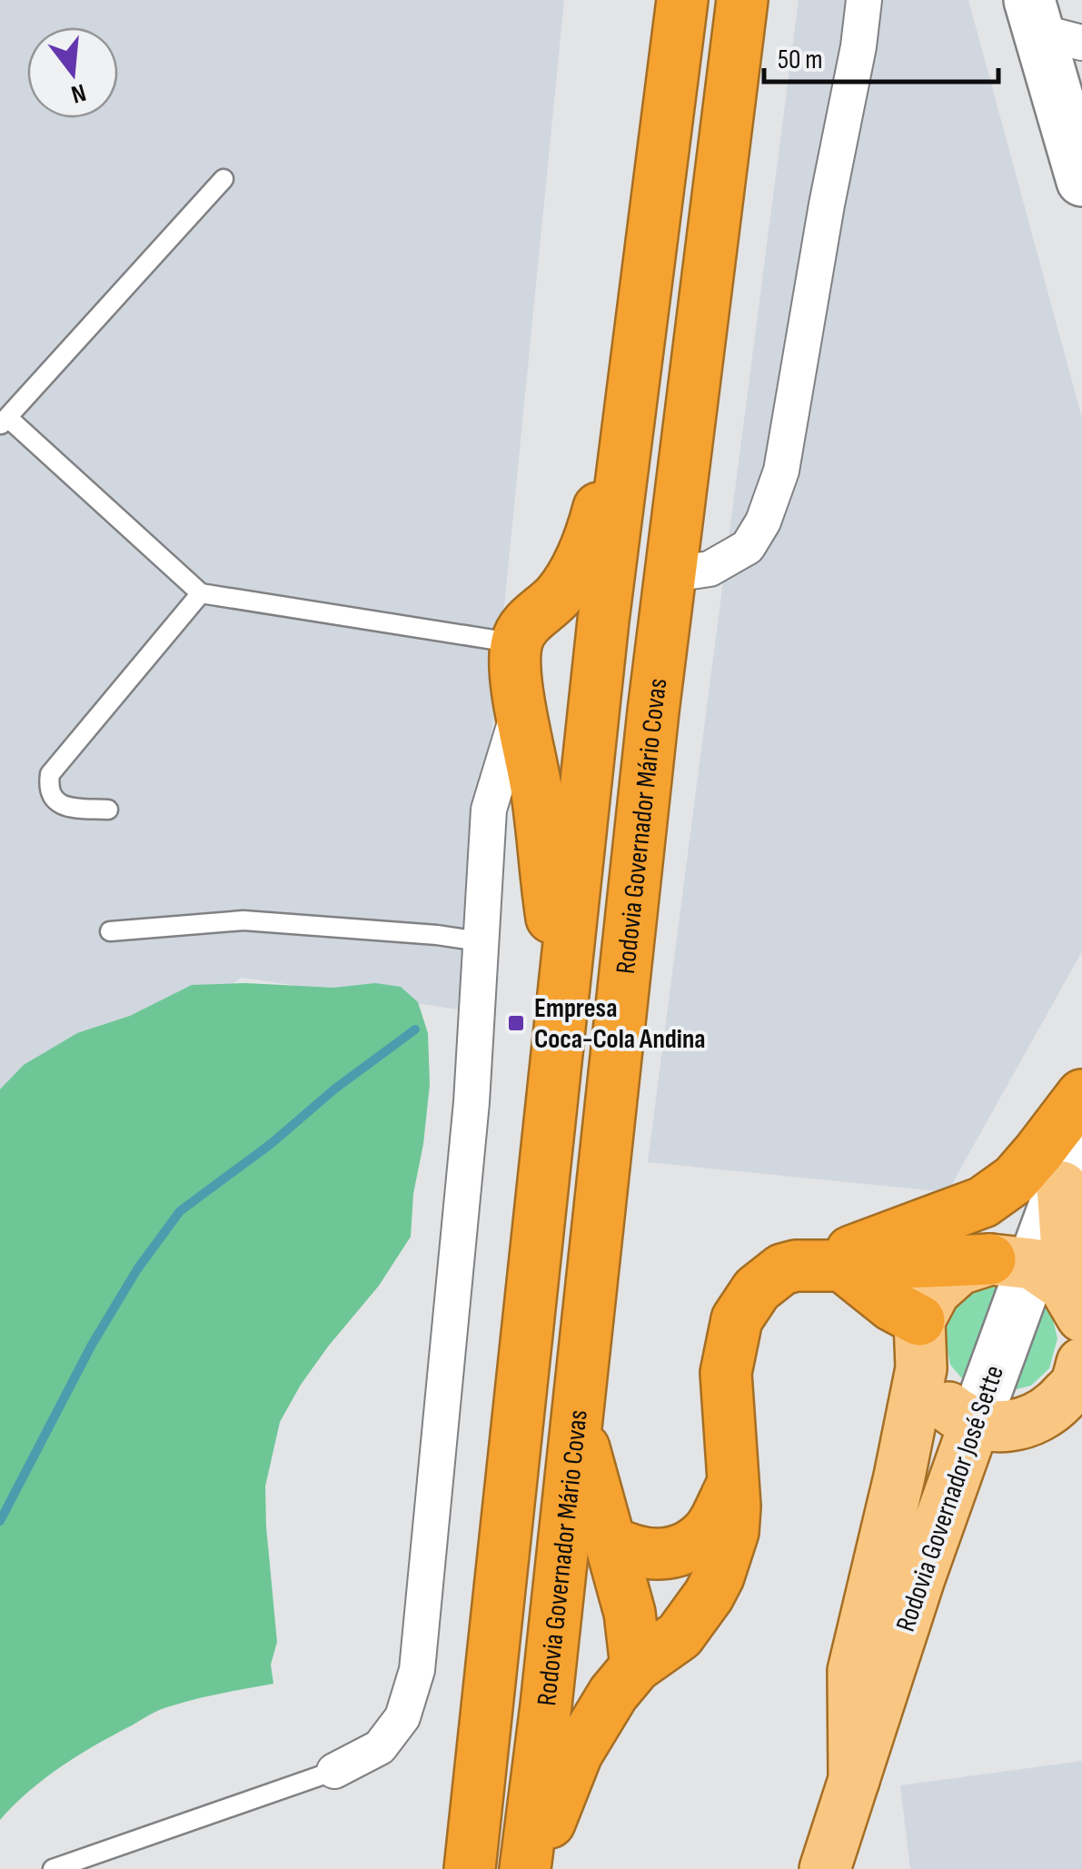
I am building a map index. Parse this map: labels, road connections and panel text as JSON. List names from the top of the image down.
{
  "streets": {
    "highway": ["Rodovia Governador Mário Covas"],
    "main road": ["Rodovia Governador José Sette"]
  },
  "places": {
    "transit": ["Empresa Coca-Cola Andina"]
  },
  "scale_bar": "50 m",
  "north": "bottom"
}
